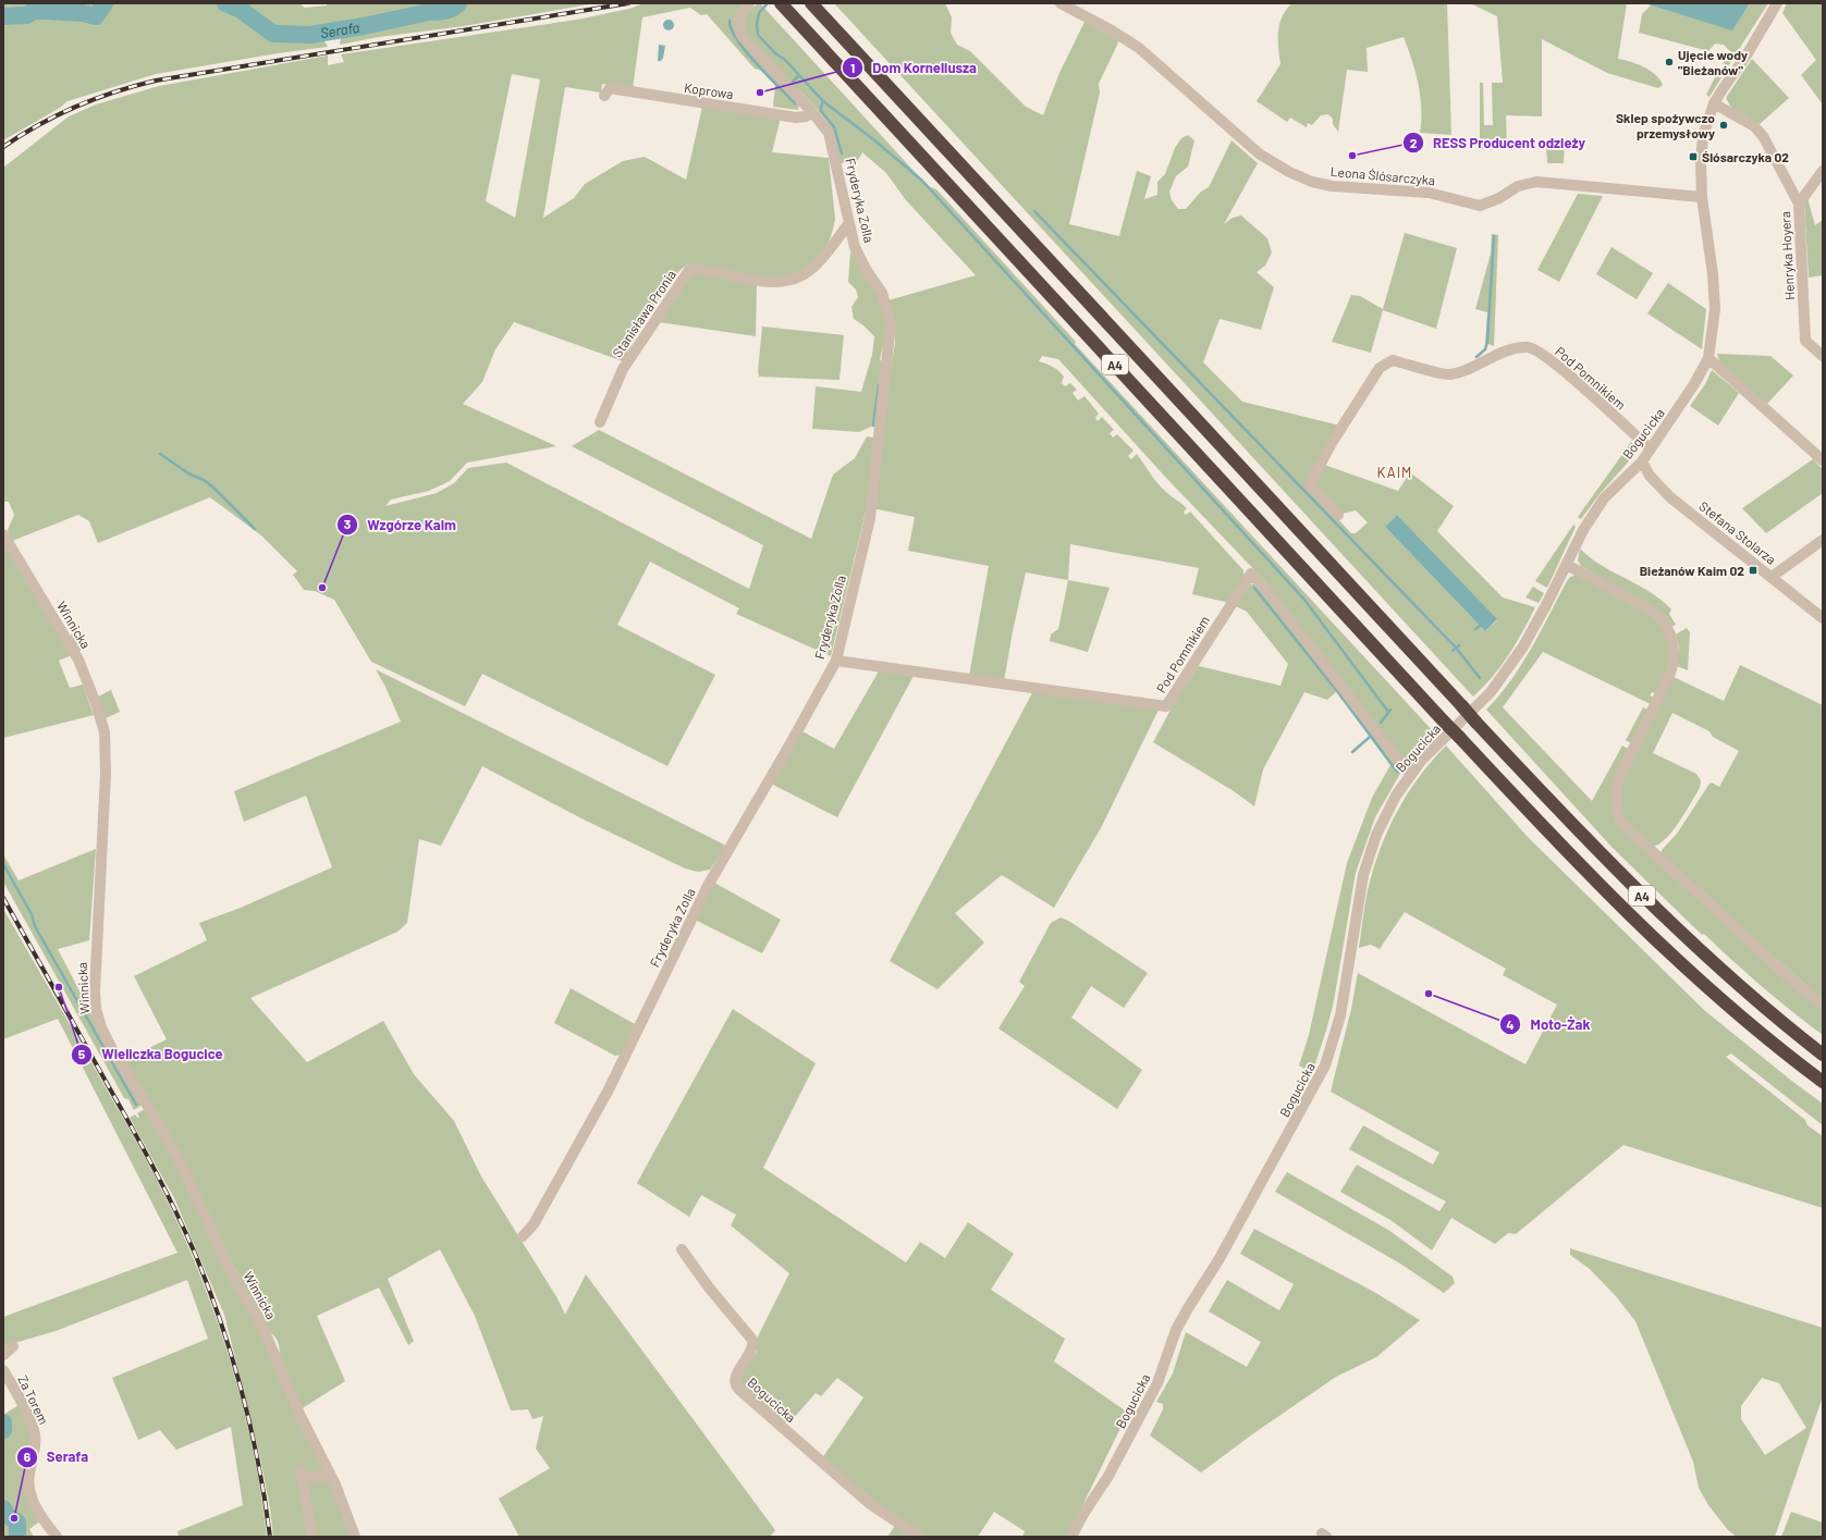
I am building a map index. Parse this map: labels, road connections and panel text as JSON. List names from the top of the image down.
{
  "streets": {
    "highway": ["A4"],
    "street": [
      "Koprowa",
      "Leona Ślósarczyka",
      "Fryderyka Zolla",
      "Henryka Hoyera",
      "Stanisława Pronia",
      "Pod Pomnikiem",
      "Bogucicka",
      "Stefana Stolarza",
      "Winnicka",
      "Za Torem"
    ]
  },
  "crossings": [
    ["Koprowa", "Fryderyka Zolla"],
    ["Leona Ślósarczyka", "Bogucicka"],
    ["Fryderyka Zolla", "Stanisława Pronia"],
    ["Fryderyka Zolla", "Pod Pomnikiem"],
    ["Henryka Hoyera", "Bogucicka"],
    ["Pod Pomnikiem", "Bogucicka"],
    ["Bogucicka", "Stefana Stolarza"]
  ],
  "districts": ["KAIM"],
  "water": ["Serafa"],
  "places": {
    "other": [
      "Ujęcie wody \"Bieżanów\"",
      "Dom Korneliusza",
      "Sklep spożywczo przemysłowy",
      "RESS Producent odzieży",
      "Wzgórze Kaim",
      "Wieliczka Bogucice",
      "Moto-Żak",
      "Serafa"
    ],
    "transit": ["Ślósarczyka 02", "Bieżanów Kaim 02"]
  }
}
